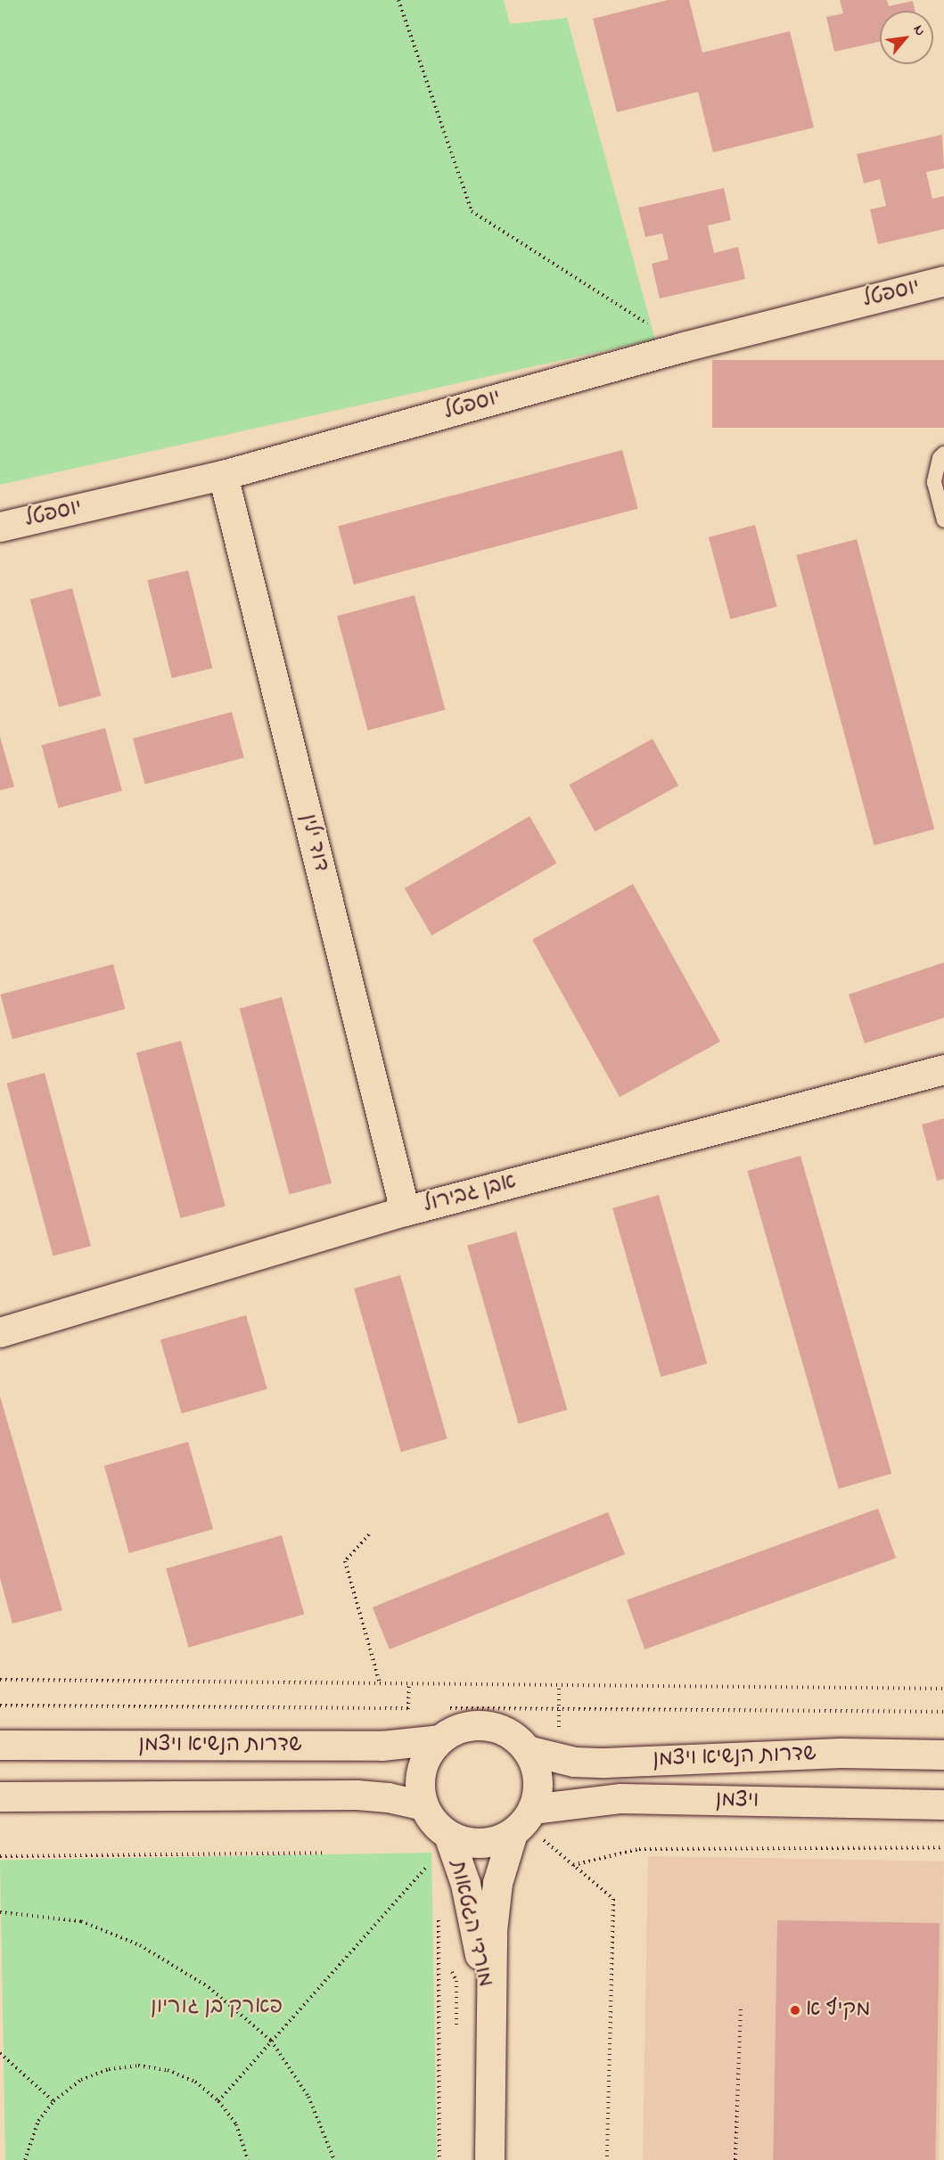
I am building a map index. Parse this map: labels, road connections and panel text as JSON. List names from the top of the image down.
{
  "streets": {
    "street": [
      "יוספטל",
      "דוד ילין",
      "אבן גבירול",
      "שדרות הנשיא ויצמן",
      "ויצמן",
      "מורדי הגטאות"
    ]
  },
  "crossings": [
    ["יוספטל", "דוד ילין"],
    ["דוד ילין", "אבן גבירול"],
    ["שדרות הנשיא ויצמן", "ויצמן"],
    ["שדרות הנשיא ויצמן", "מורדי הגטאות"],
    ["ויצמן", "מורדי הגטאות"]
  ],
  "parks": ["פארק בן גוריון"],
  "places": ["מקיף א"],
  "north": "top right"
}
